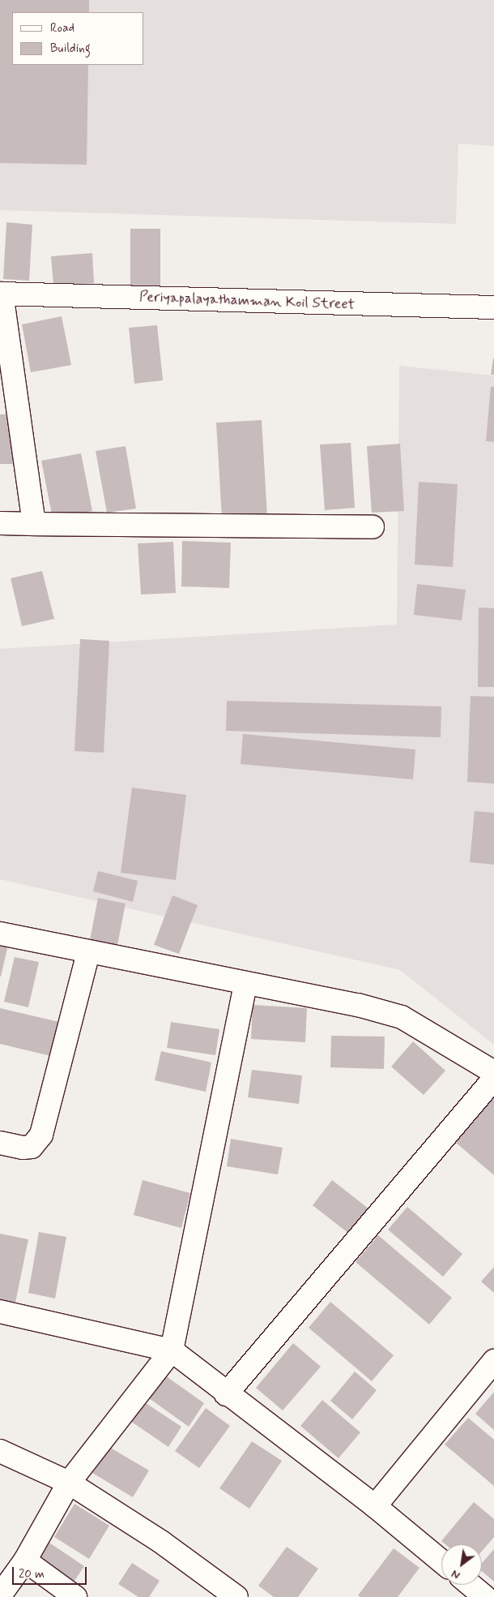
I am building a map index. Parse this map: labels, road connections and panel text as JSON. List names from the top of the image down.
{
  "streets": {
    "street": ["Periyapalayathamman Koil Street"]
  },
  "legend": ["Road", "Building"],
  "scale_bar": "20 m",
  "north": "bottom left"
}
